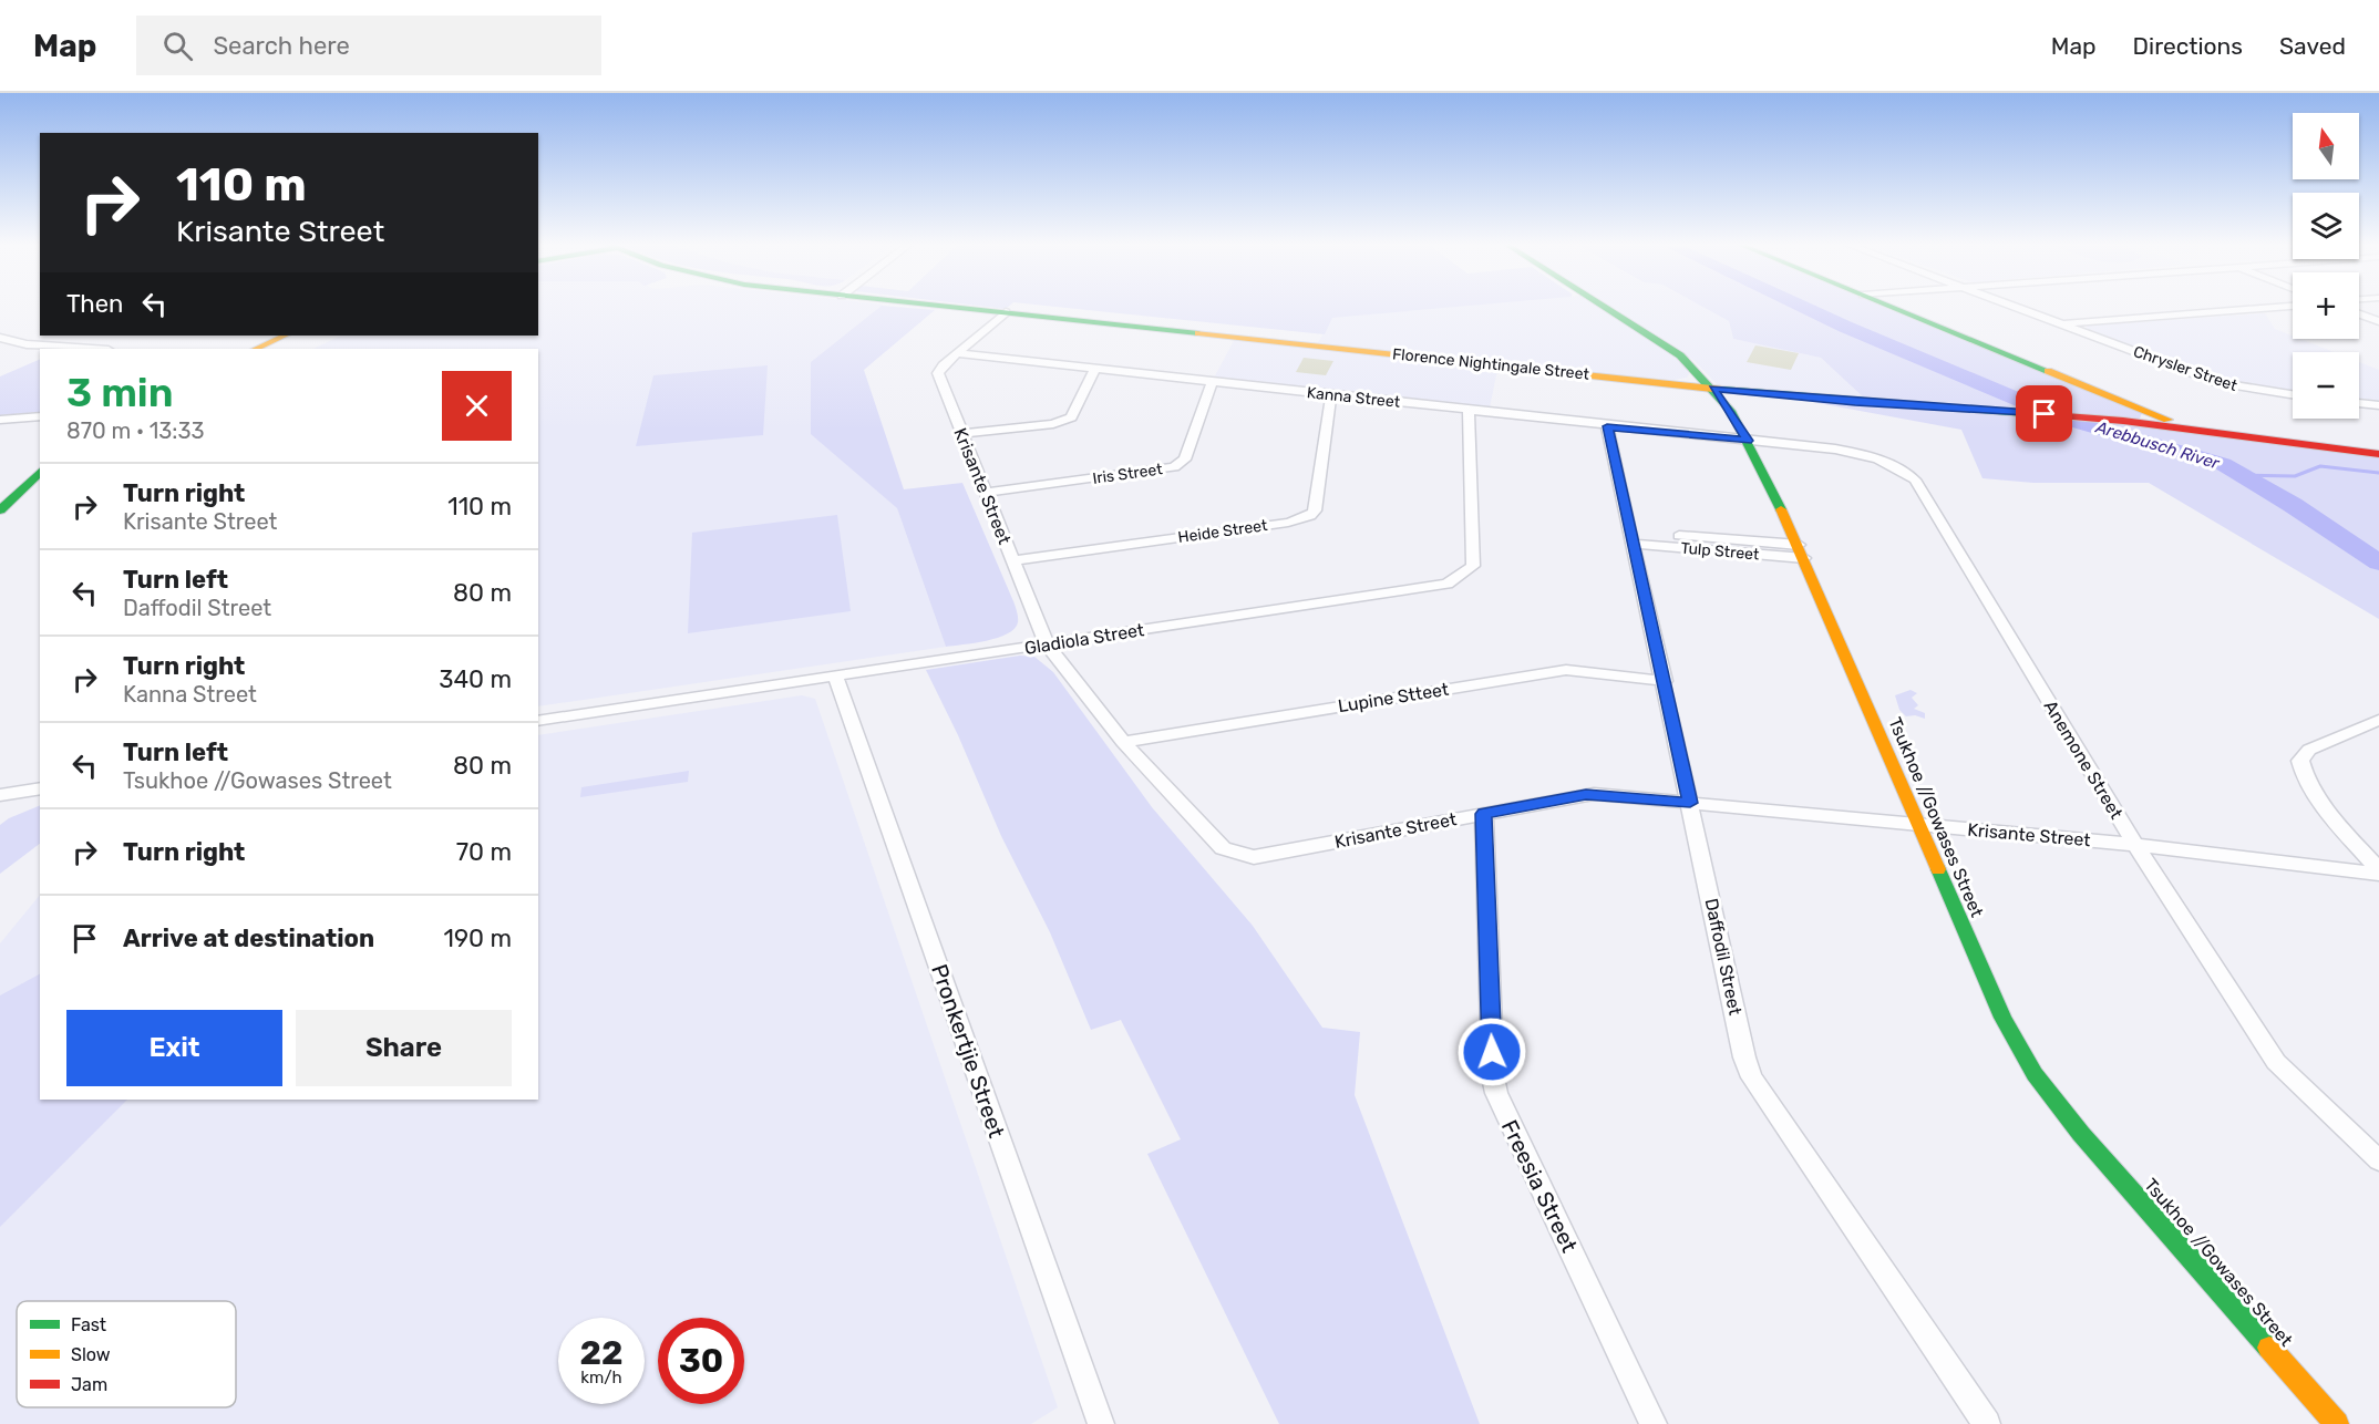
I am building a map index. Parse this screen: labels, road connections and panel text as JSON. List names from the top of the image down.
{
  "streets": {
    "street": [
      "Florence Nightingale Street",
      "Chrysler Street",
      "Kanna Street",
      "Iris Street",
      "Krisante Street",
      "Heide Street",
      "Tulp Street",
      "Gladiola Street",
      "Lupine Stteet",
      "Anemone Street",
      "Tsukhoe //Gowases Street",
      "Daffodil Street",
      "Pronkertjie Street",
      "Freesia Street"
    ]
  },
  "crossings": [
    ["Florence Nightingale Street", "Krisante Street"],
    ["Florence Nightingale Street", "Tsukhoe //Gowases Street"],
    ["Kanna Street", "Iris Street"],
    ["Kanna Street", "Krisante Street"],
    ["Kanna Street", "Heide Street"],
    ["Kanna Street", "Gladiola Street"],
    ["Kanna Street", "Anemone Street"],
    ["Kanna Street", "Tsukhoe //Gowases Street"],
    ["Kanna Street", "Daffodil Street"],
    ["Iris Street", "Krisante Street"],
    ["Krisante Street", "Heide Street"],
    ["Krisante Street", "Gladiola Street"],
    ["Krisante Street", "Lupine Stteet"],
    ["Krisante Street", "Anemone Street"],
    ["Krisante Street", "Tsukhoe //Gowases Street"],
    ["Krisante Street", "Daffodil Street"],
    ["Krisante Street", "Freesia Street"],
    ["Tulp Street", "Tsukhoe //Gowases Street"],
    ["Tulp Street", "Daffodil Street"],
    ["Gladiola Street", "Pronkertjie Street"],
    ["Lupine Stteet", "Daffodil Street"],
    ["Anemone Street", "Tsukhoe //Gowases Street"]
  ],
  "water": ["Arebbusch River"],
  "legend": ["Fast", "Slow", "Jam"],
  "north": "top",
  "page": {
    "header": "Map",
    "search": "Search here",
    "nav": ["Map", "Directions", "Saved"],
    "map_buttons": ["+", "−"],
    "turn": ["110 m", "Krisante Street"],
    "then": "Then",
    "heading": ["3 min", "870 m · 13:33"],
    "list": [
      {
        "name": "Turn right",
        "note": "Krisante Street",
        "value": "110 m"
      },
      {
        "name": "Turn left",
        "note": "Daffodil Street",
        "value": "80 m"
      },
      {
        "name": "Turn right",
        "note": "Kanna Street",
        "value": "340 m"
      },
      {
        "name": "Turn left",
        "note": "Tsukhoe //Gowases Street",
        "value": "80 m"
      },
      {
        "name": "Turn right",
        "value": "70 m"
      },
      {
        "name": "Arrive at destination",
        "value": "190 m"
      }
    ],
    "buttons": ["Exit", "Share"],
    "speed": "22 km/h",
    "limit": "30"
  }
}
